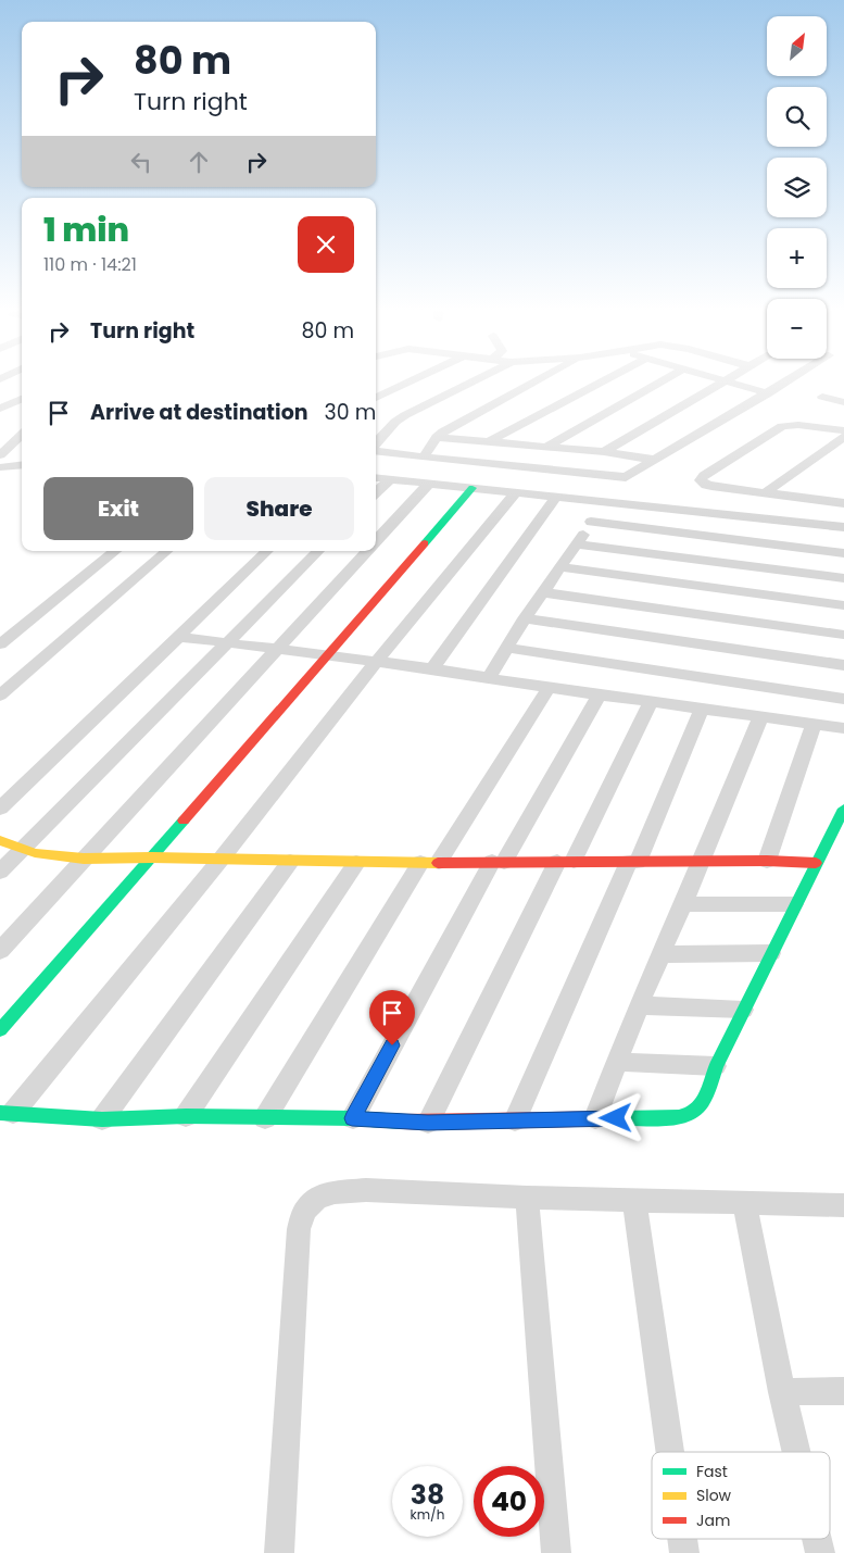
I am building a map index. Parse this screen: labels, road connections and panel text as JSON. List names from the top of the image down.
{
  "legend": ["Fast", "Slow", "Jam"],
  "north": "top right",
  "page": {
    "map_buttons": ["+", "−"],
    "turn": ["80 m", "Turn right"],
    "heading": ["1 min", "110 m · 14:21"],
    "list": [
      {
        "name": "Turn right",
        "value": "80 m"
      },
      {
        "name": "Arrive at destination",
        "value": "30 m"
      }
    ],
    "buttons": ["Exit", "Share"],
    "speed": "38 km/h",
    "limit": "40"
  }
}
